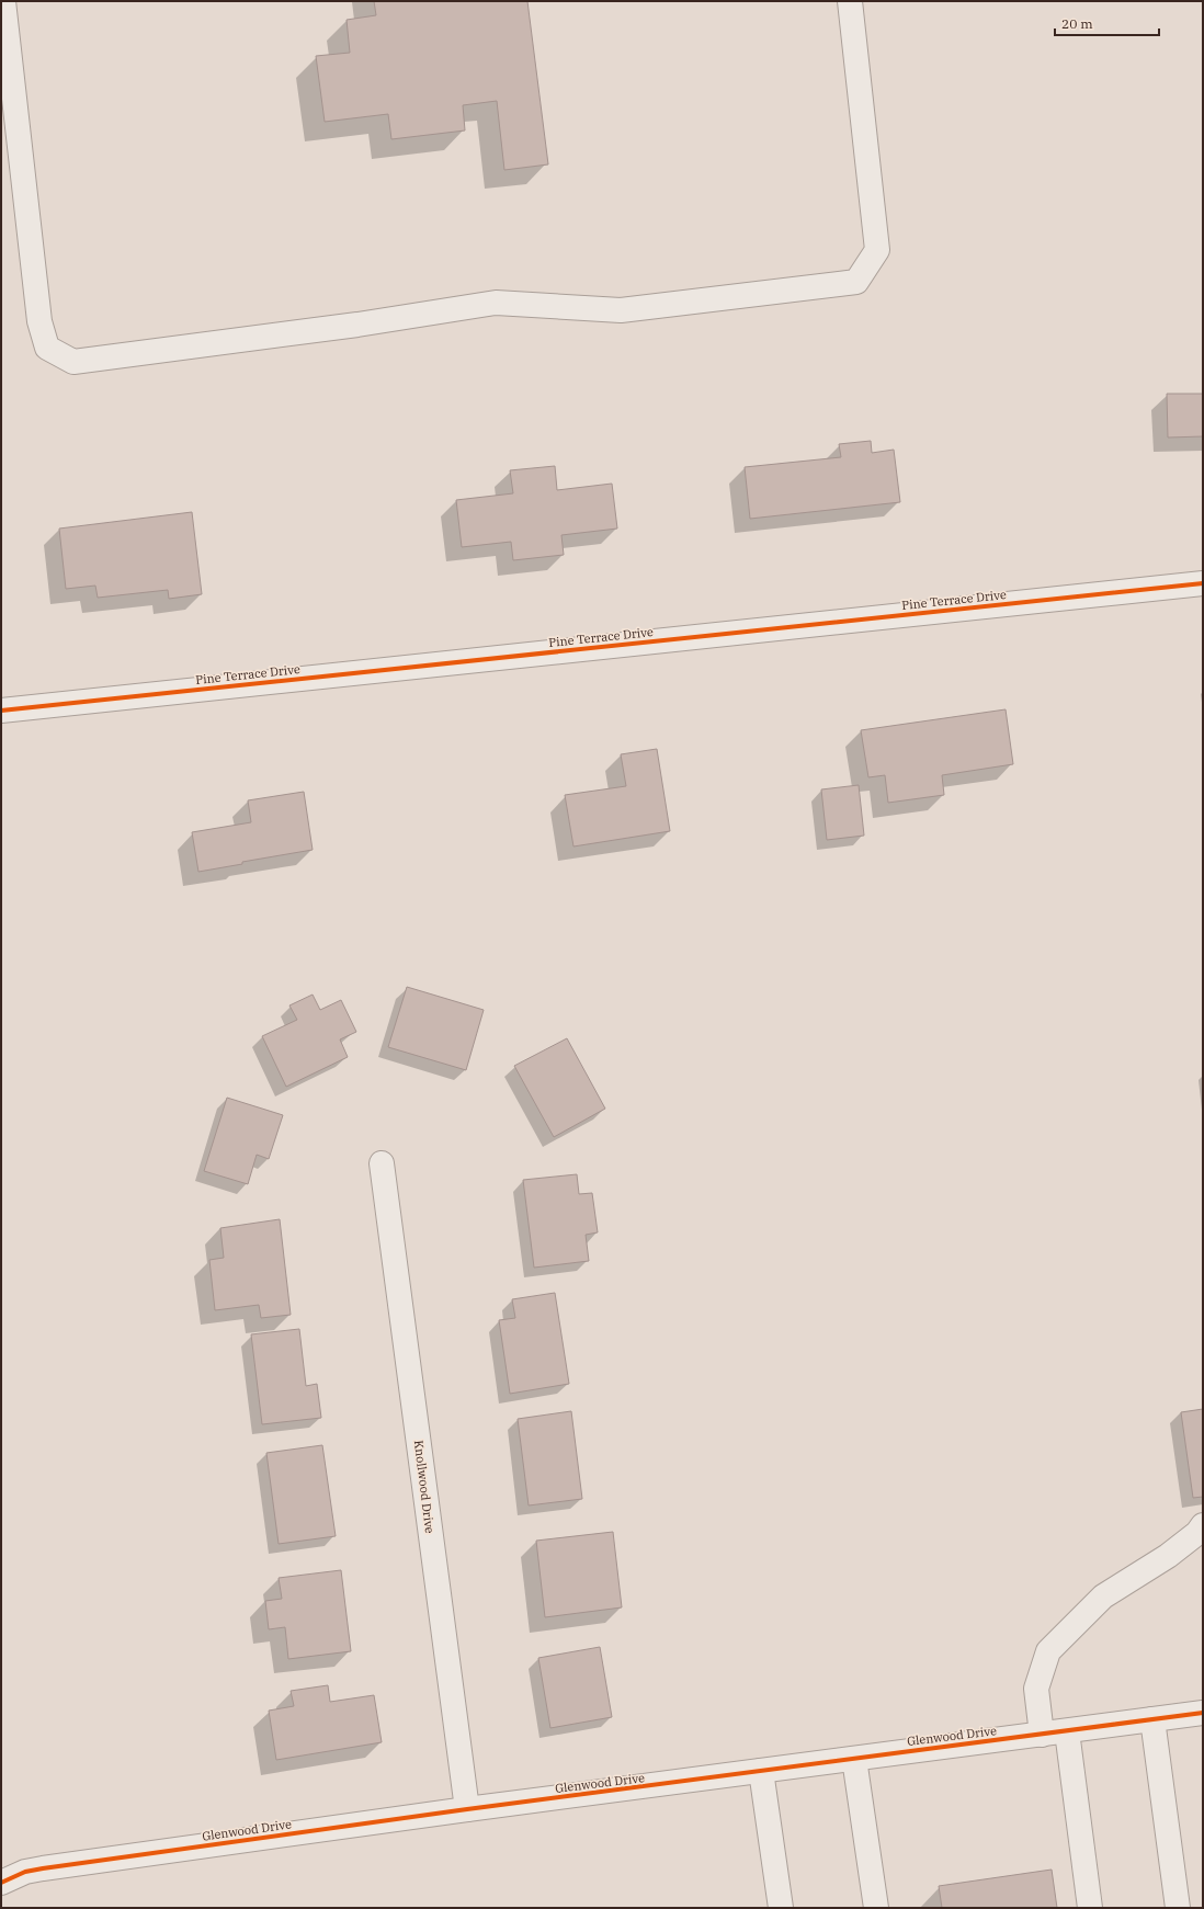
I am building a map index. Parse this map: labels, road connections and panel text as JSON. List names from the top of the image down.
{
  "streets": {
    "street": ["Pine Terrace Drive", "Knollwood Drive", "Glenwood Drive"]
  },
  "crossings": [
    ["Knollwood Drive", "Glenwood Drive"]
  ],
  "scale_bar": "20 m"
}
